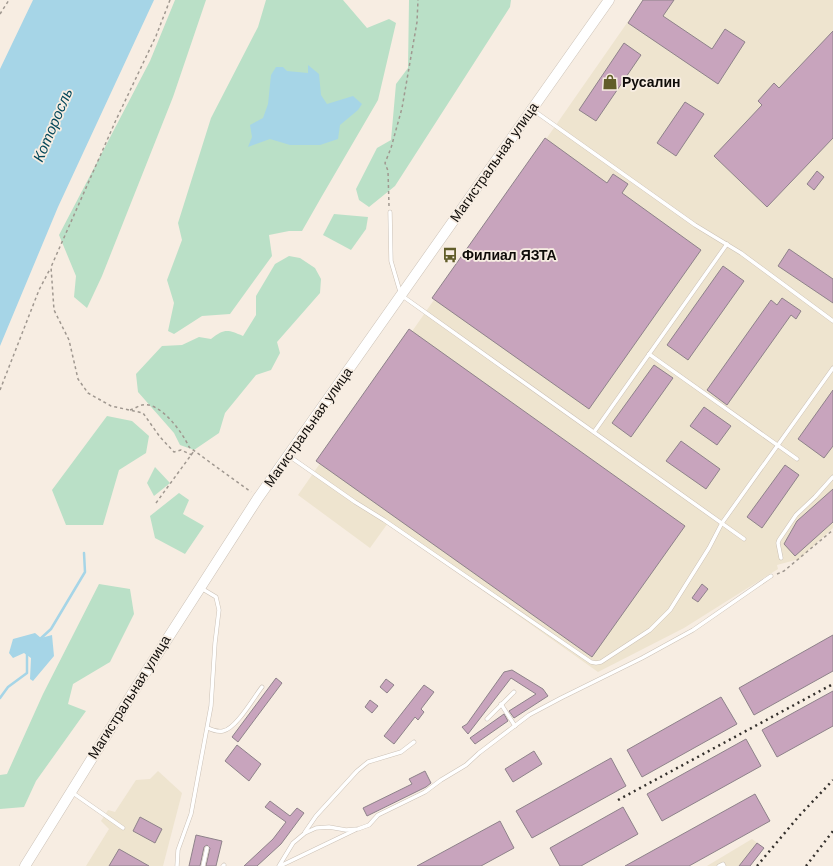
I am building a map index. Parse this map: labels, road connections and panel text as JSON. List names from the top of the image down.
{
  "streets": {
    "main road": ["Магистральная улица"]
  },
  "water": ["Которосль"],
  "places": {
    "shop": ["Русалин"],
    "bus stop": ["Филиал ЯЗТА"]
  }
}
